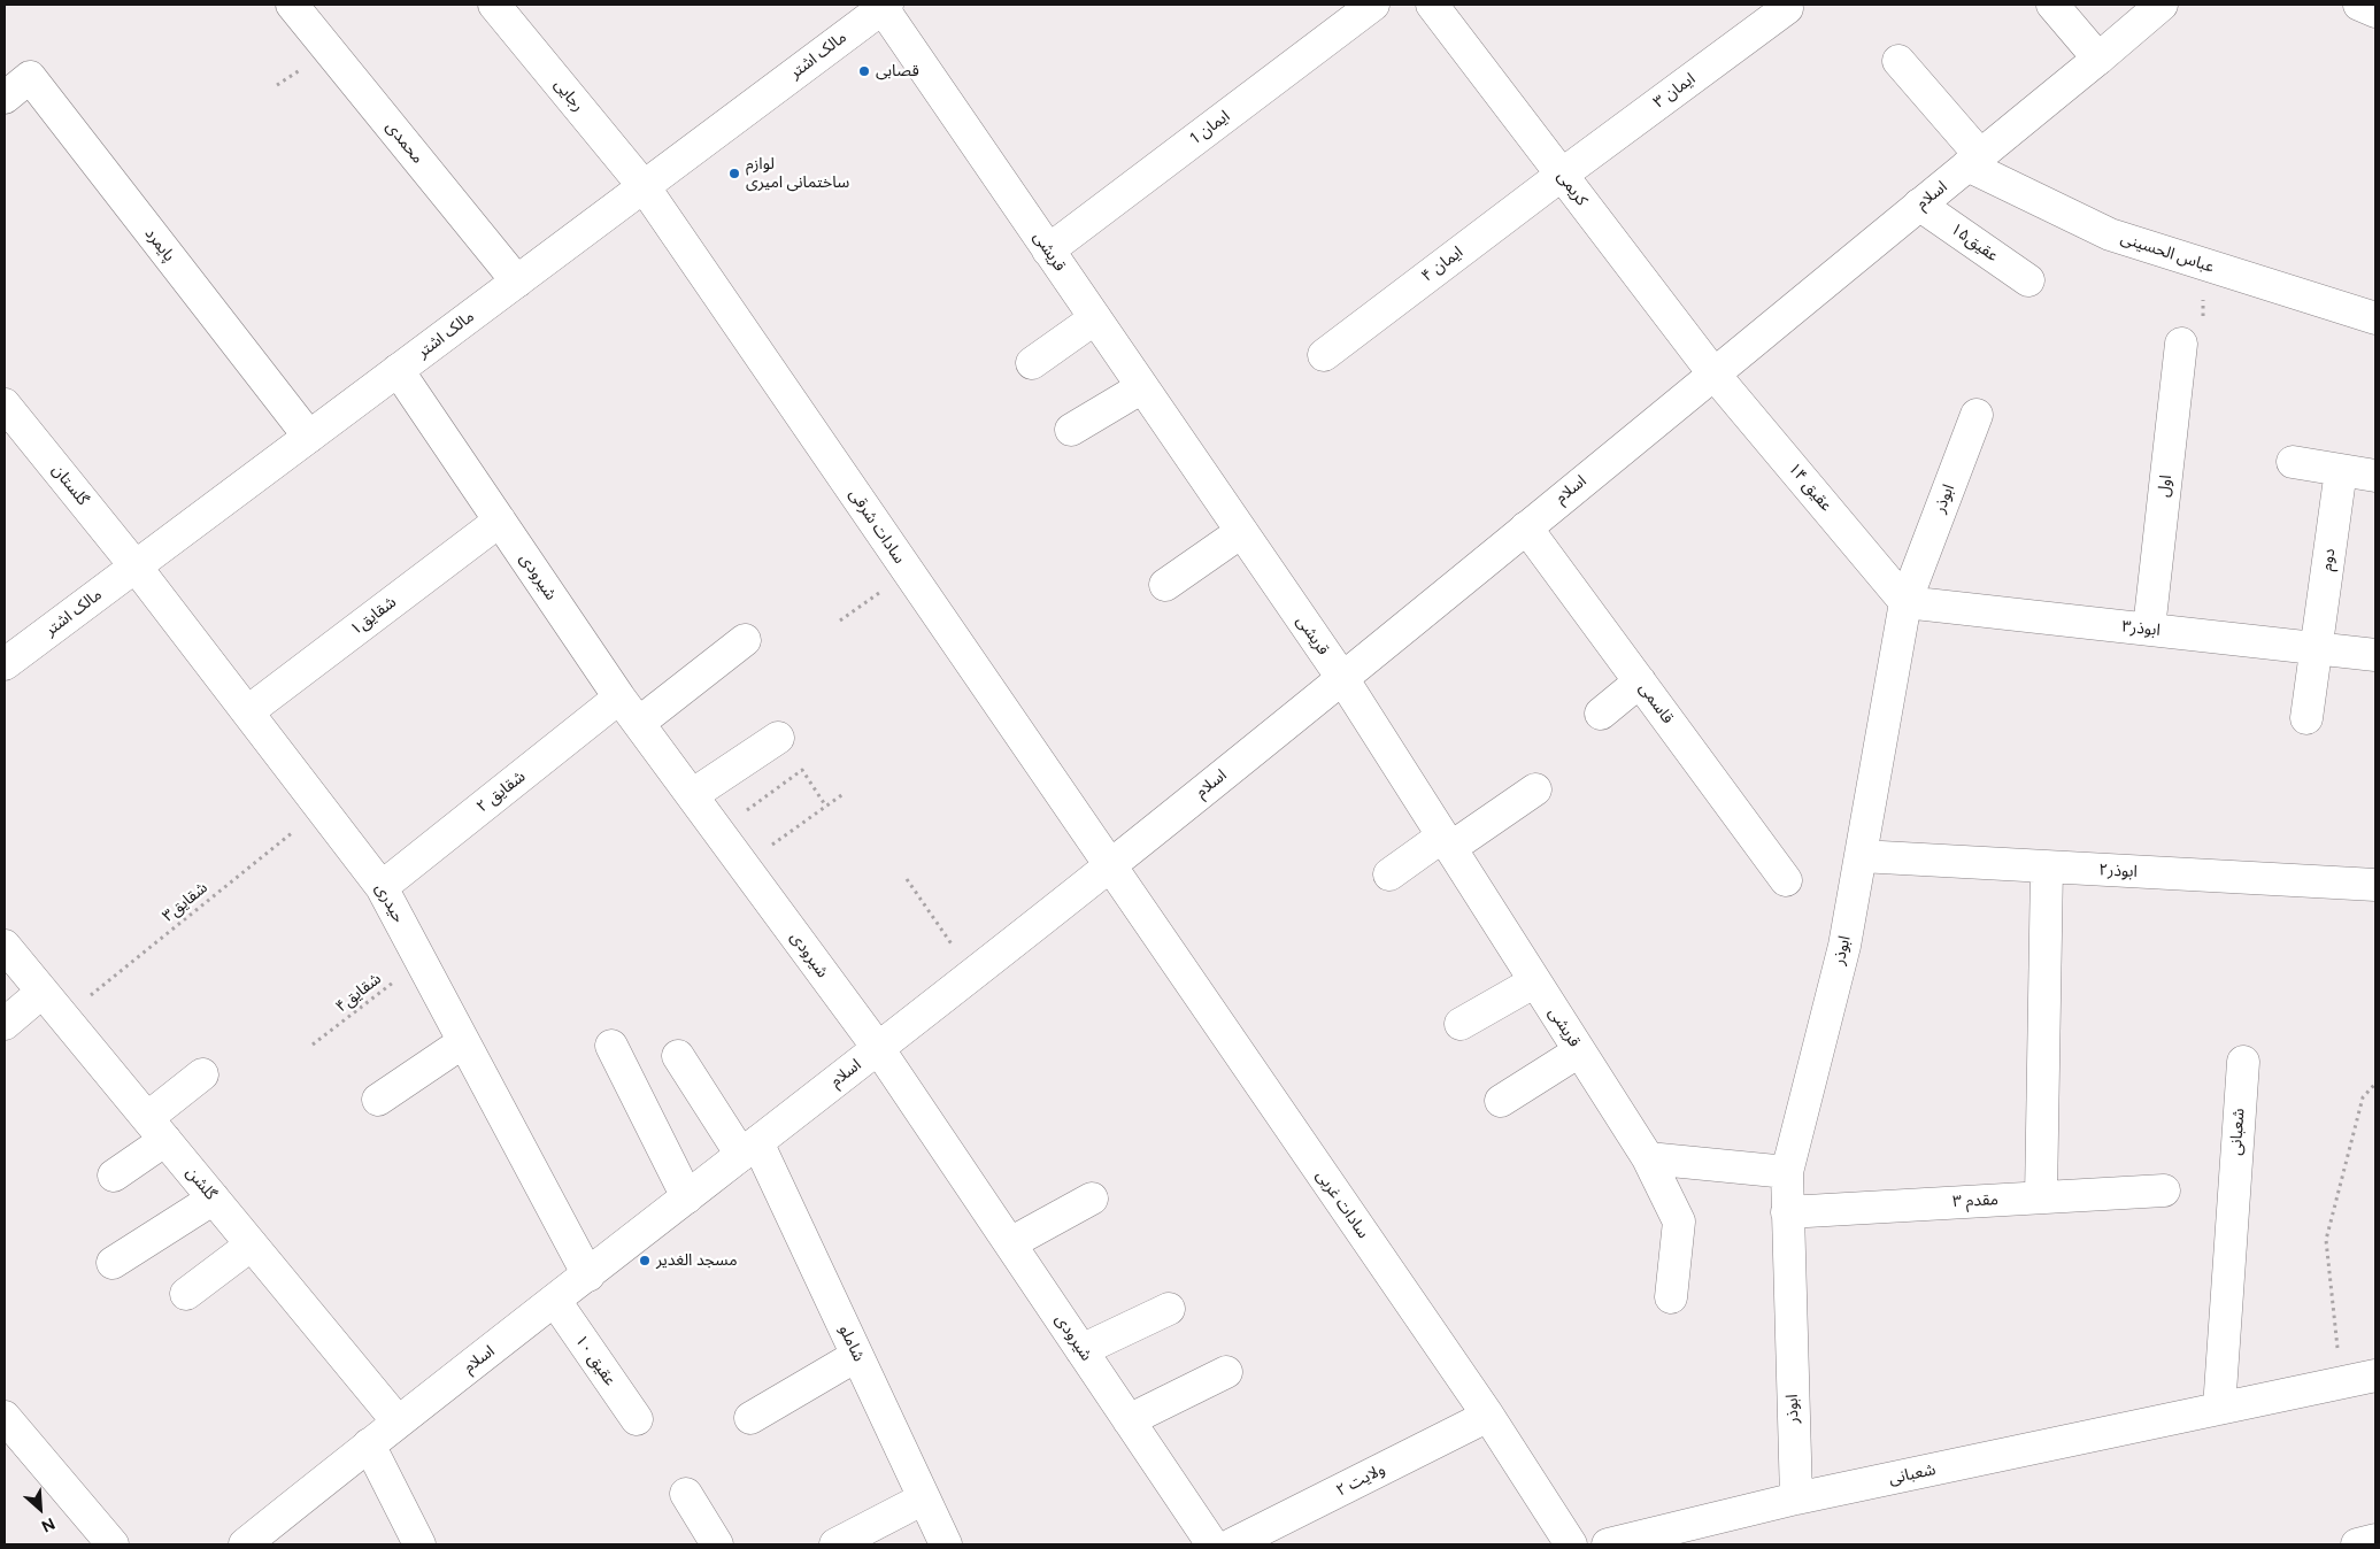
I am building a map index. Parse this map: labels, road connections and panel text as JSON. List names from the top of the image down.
{
  "streets": {
    "street": [
      "مالک اشتر",
      "ایمان ۳",
      "رجایی",
      "ایمان 1",
      "محمدی",
      "کریمی",
      "اسلام",
      "عقیق۱۵",
      "پایمرد",
      "قریشی",
      "عباس الحسینی",
      "ایمان ۴",
      "گلستان",
      "اول",
      "عقیق ۱۴",
      "ابوذر",
      "سادات شرقی",
      "دوم",
      "شیرودی",
      "شقایق۱",
      "ابوذر۳",
      "قاسمی",
      "شقایق ۲",
      "ابوذر۲",
      "حیدری",
      "شعبانی",
      "گلشن",
      "مقدم ۳",
      "سادات غربی",
      "شاملو",
      "عقیق ۱۰",
      "ولایت ۲"
    ],
    "path": ["شقایق۳", "شقایق۴"]
  },
  "crossings": [
    ["مالک اشتر", "رجایی"],
    ["مالک اشتر", "محمدی"],
    ["مالک اشتر", "پایمرد"],
    ["مالک اشتر", "قریشی"],
    ["مالک اشتر", "گلستان"],
    ["مالک اشتر", "سادات شرقی"],
    ["مالک اشتر", "شیرودی"],
    ["مالک اشتر", "حیدری"],
    ["ایمان ۳", "کریمی"],
    ["ایمان ۳", "ایمان ۴"],
    ["رجایی", "سادات شرقی"],
    ["ایمان 1", "قریشی"],
    ["کریمی", "اسلام"],
    ["کریمی", "ایمان ۴"],
    ["کریمی", "عقیق ۱۴"],
    ["اسلام", "عقیق۱۵"],
    ["اسلام", "قریشی"],
    ["اسلام", "عباس الحسینی"],
    ["اسلام", "عقیق ۱۴"],
    ["اسلام", "سادات شرقی"],
    ["اسلام", "شیرودی"],
    ["اسلام", "قاسمی"],
    ["اسلام", "حیدری"],
    ["اسلام", "گلشن"],
    ["اسلام", "سادات غربی"],
    ["اسلام", "شاملو"],
    ["اسلام", "عقیق ۱۰"],
    ["گلستان", "حیدری"],
    ["اول", "ابوذر۳"],
    ["عقیق ۱۴", "ابوذر"],
    ["عقیق ۱۴", "ابوذر۳"],
    ["ابوذر", "ابوذر۳"],
    ["ابوذر", "ابوذر۲"],
    ["ابوذر", "شعبانی"],
    ["ابوذر", "مقدم ۳"],
    ["سادات شرقی", "سادات غربی"],
    ["دوم", "ابوذر۳"],
    ["شیرودی", "شقایق۱"],
    ["شیرودی", "شقایق ۲"],
    ["شقایق۱", "حیدری"],
    ["شقایق ۲", "حیدری"],
    ["شقایق۳", "حیدری"],
    ["شقایق۳", "گلشن"],
    ["حیدری", "شقایق۴"],
    ["سادات غربی", "ولایت ۲"]
  ],
  "places": ["قصابی", "لوازم ساختمانی امیری", "مسجد الغدیر"],
  "north": "bottom right"
}
